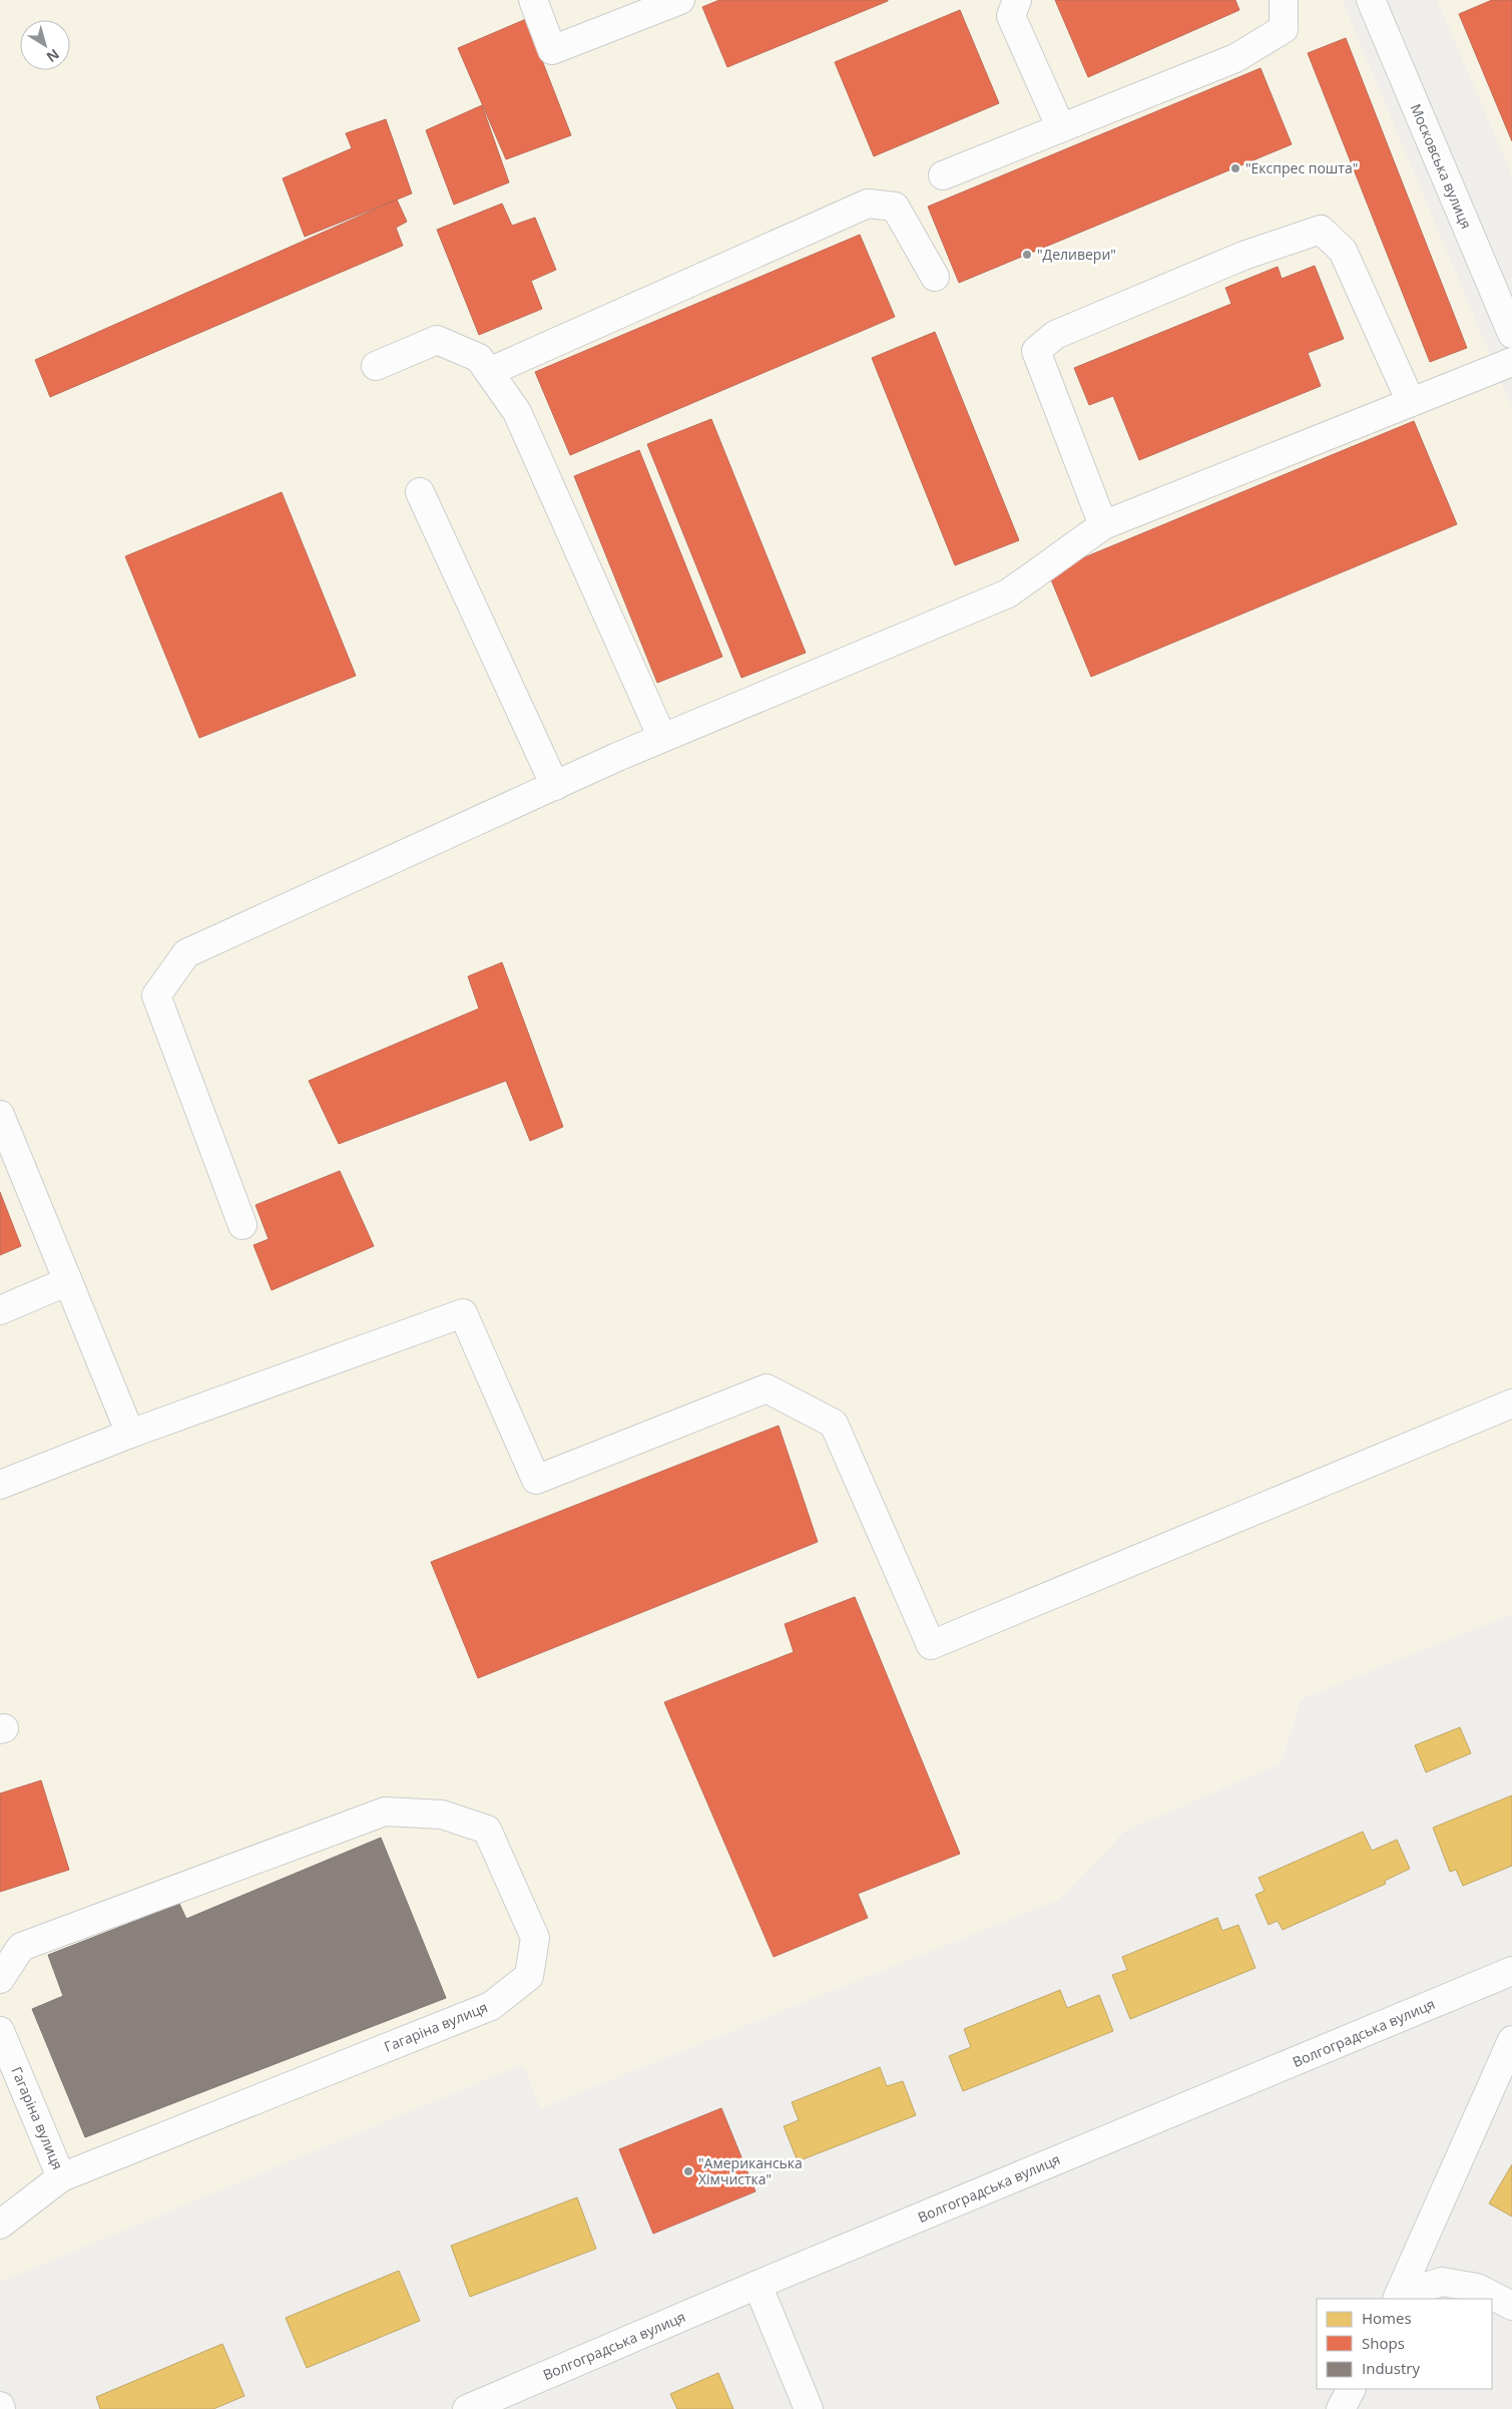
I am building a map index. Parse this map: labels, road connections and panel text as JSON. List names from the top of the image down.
{
  "streets": {
    "street": ["Московська вулиця", "Гагаріна вулиця", "Волгоградська вулиця"]
  },
  "places": ["\"Експрес пошта\"", "\"Деливери\"", "\"Американська Хімчистка\""],
  "legend": ["Homes", "Shops", "Industry"],
  "north": "bottom right"
}
